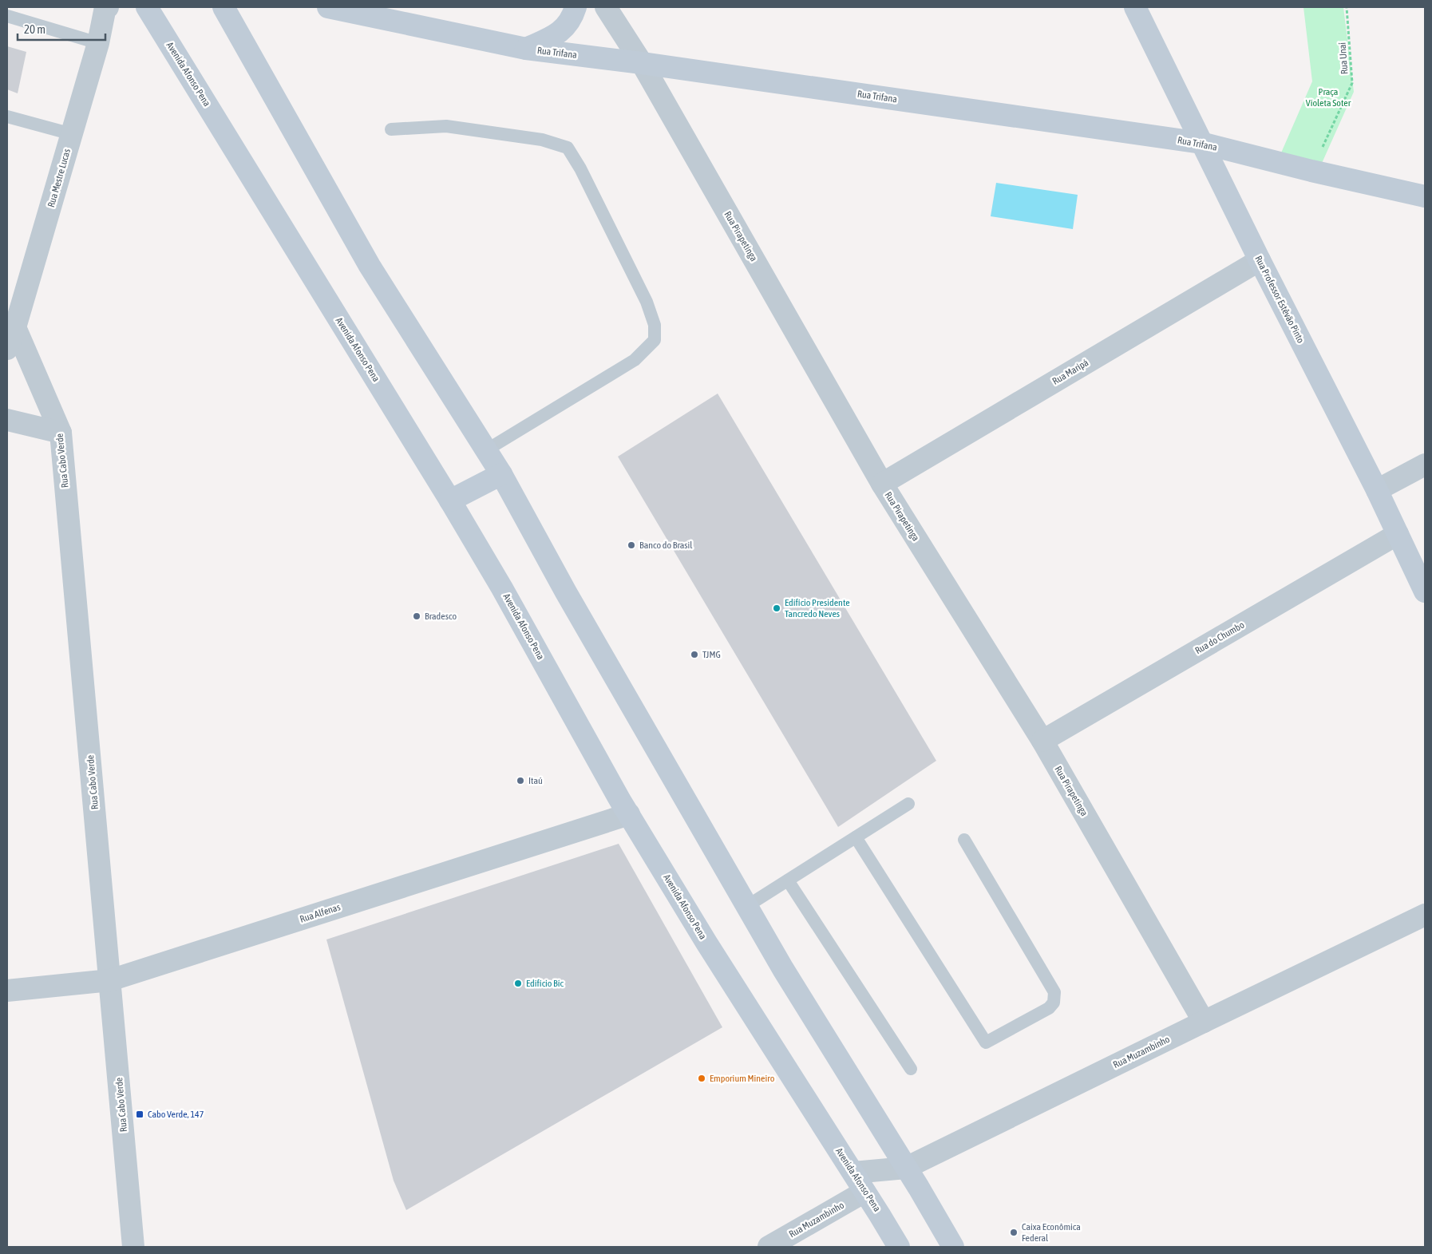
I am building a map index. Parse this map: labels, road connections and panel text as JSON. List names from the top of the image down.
{
  "streets": {
    "main road": ["Rua Trifana", "Avenida Afonso Pena", "Rua Professor Estêvão Pinto"],
    "street": [
      "Rua Mestre Lucas",
      "Rua Pirapetinga",
      "Rua Maripá",
      "Rua Cabo Verde",
      "Rua do Chumbo",
      "Rua Alfenas",
      "Rua Muzambinho"
    ],
    "path": ["Rua Unaí"]
  },
  "crossings": [
    ["Rua Trifana", "Rua Unaí"],
    ["Rua Trifana", "Rua Pirapetinga"],
    ["Rua Trifana", "Rua Professor Estêvão Pinto"],
    ["Avenida Afonso Pena", "Rua Alfenas"],
    ["Avenida Afonso Pena", "Rua Muzambinho"],
    ["Rua Mestre Lucas", "Rua Cabo Verde"],
    ["Rua Pirapetinga", "Rua Maripá"],
    ["Rua Pirapetinga", "Rua do Chumbo"],
    ["Rua Pirapetinga", "Rua Muzambinho"],
    ["Rua Professor Estêvão Pinto", "Rua Maripá"],
    ["Rua Professor Estêvão Pinto", "Rua do Chumbo"],
    ["Rua Cabo Verde", "Rua Alfenas"]
  ],
  "parks": ["Praça Violeta Soter"],
  "places": {
    "other": [
      "Banco do Brasil",
      "Edifício Presidente Tancredo Neves",
      "Bradesco",
      "TJMG",
      "Itaú",
      "Edifício Bic",
      "Emporium Mineiro",
      "Caixa Econômica Federal"
    ],
    "transit": ["Cabo Verde, 147"]
  },
  "scale_bar": "20 m"
}
